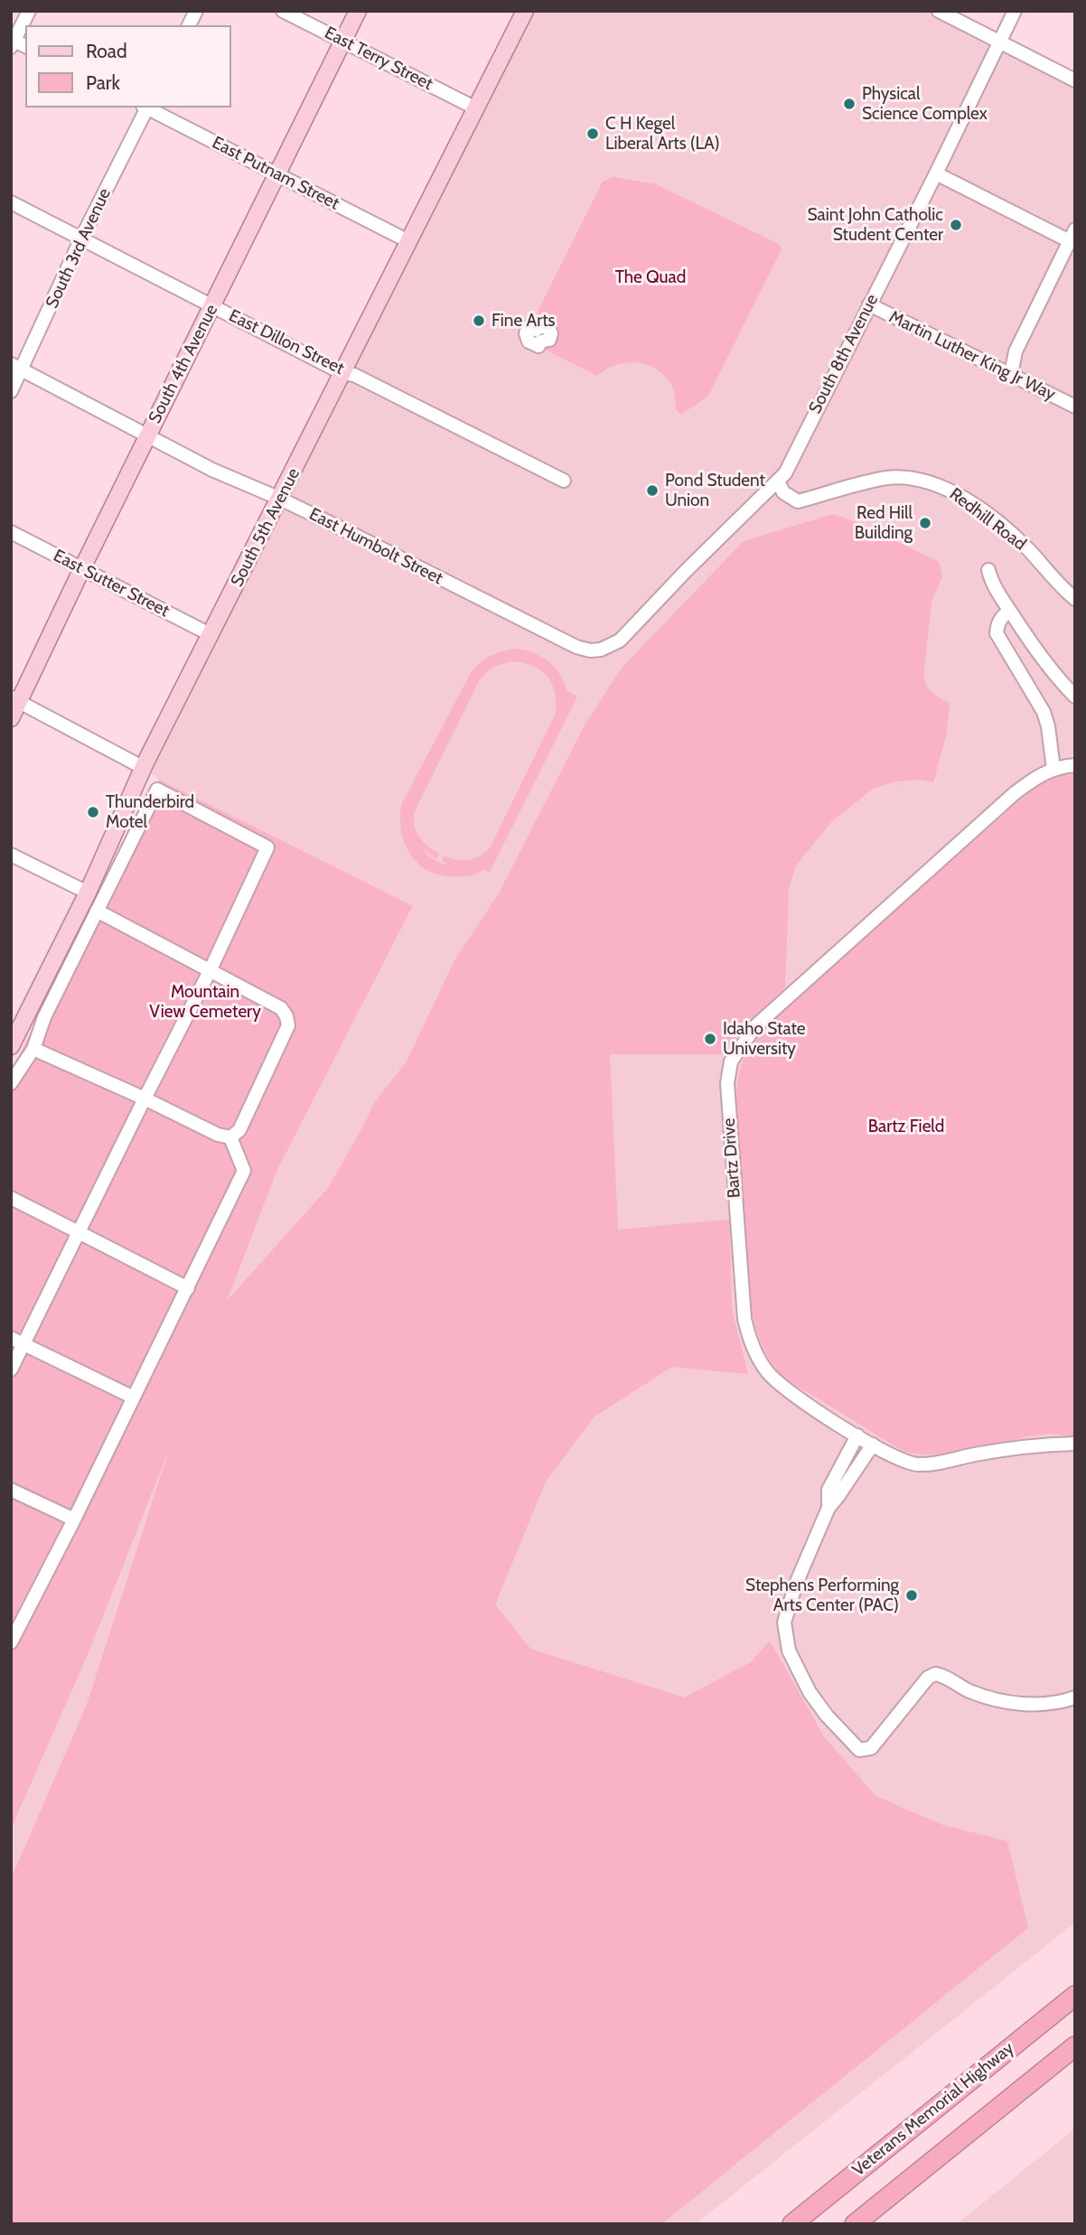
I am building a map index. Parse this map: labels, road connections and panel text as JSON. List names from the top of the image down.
{
  "streets": {
    "highway": ["Veterans Memorial Highway"],
    "main road": ["South 4th Avenue", "South 5th Avenue"],
    "street": [
      "East Terry Street",
      "East Putnam Street",
      "South 3rd Avenue",
      "East Dillon Street",
      "South 8th Avenue",
      "Martin Luther King Jr Way",
      "Redhill Road",
      "East Humbolt Street",
      "East Sutter Street",
      "Bartz Drive"
    ]
  },
  "crossings": [
    ["East Terry Street", "South 4th Avenue"],
    ["East Terry Street", "South 5th Avenue"],
    ["East Putnam Street", "South 4th Avenue"],
    ["East Putnam Street", "South 5th Avenue"],
    ["South 3rd Avenue", "East Dillon Street"],
    ["South 3rd Avenue", "East Humbolt Street"],
    ["East Dillon Street", "South 4th Avenue"],
    ["East Dillon Street", "South 5th Avenue"],
    ["South 8th Avenue", "Martin Luther King Jr Way"],
    ["South 8th Avenue", "Redhill Road"],
    ["South 8th Avenue", "East Humbolt Street"],
    ["South 4th Avenue", "East Humbolt Street"],
    ["South 4th Avenue", "East Sutter Street"],
    ["South 5th Avenue", "East Humbolt Street"],
    ["South 5th Avenue", "East Sutter Street"]
  ],
  "parks": ["The Quad", "Mountain View Cemetery", "Bartz Field"],
  "places": [
    "Physical Science Complex",
    "C H Kegel Liberal Arts (LA)",
    "Saint John Catholic Student Center",
    "Fine Arts",
    "Pond Student Union",
    "Red Hill Building",
    "Thunderbird Motel",
    "Idaho State University",
    "Stephens Performing Arts Center (PAC)"
  ],
  "legend": ["Road", "Park"]
}
